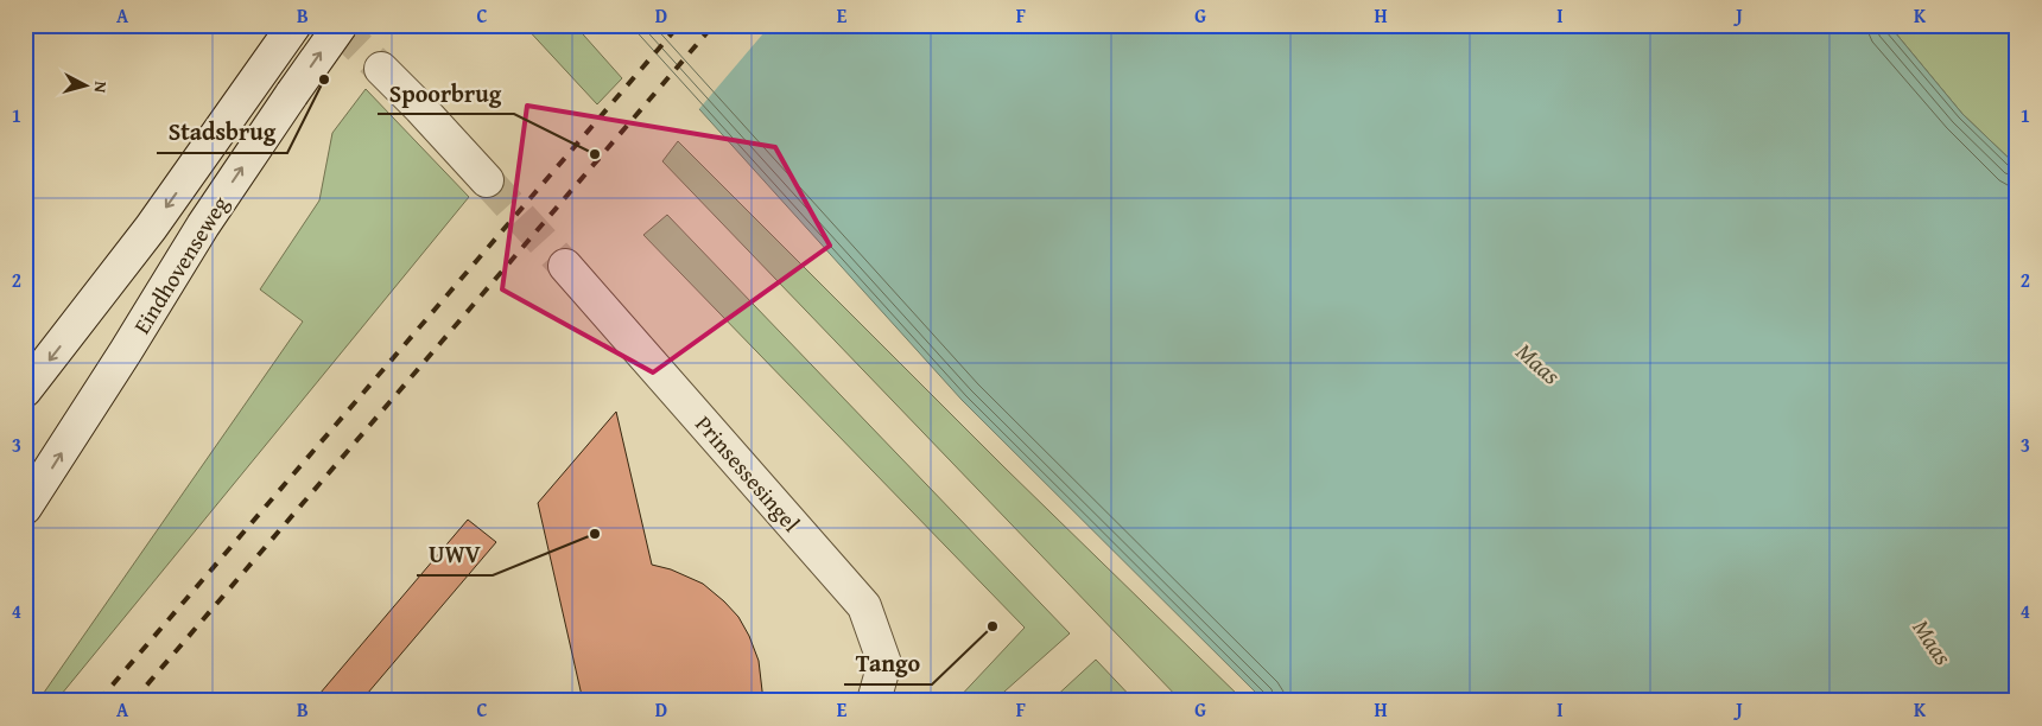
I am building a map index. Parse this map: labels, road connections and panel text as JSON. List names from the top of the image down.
{
  "streets": {
    "main road": ["Eindhovenseweg", "Prinsessesingel"]
  },
  "water": ["Maas"],
  "places": [
    "Stadsbrug",
    "Spoorbrug",
    "UWV",
    "Tango"
  ],
  "north": "right",
  "grid": {
    "columns": [
      "A",
      "B",
      "C",
      "D",
      "E",
      "F",
      "G",
      "H",
      "I",
      "J",
      "K"
    ],
    "rows": [
      "1",
      "2",
      "3",
      "4"
    ]
  }
}
